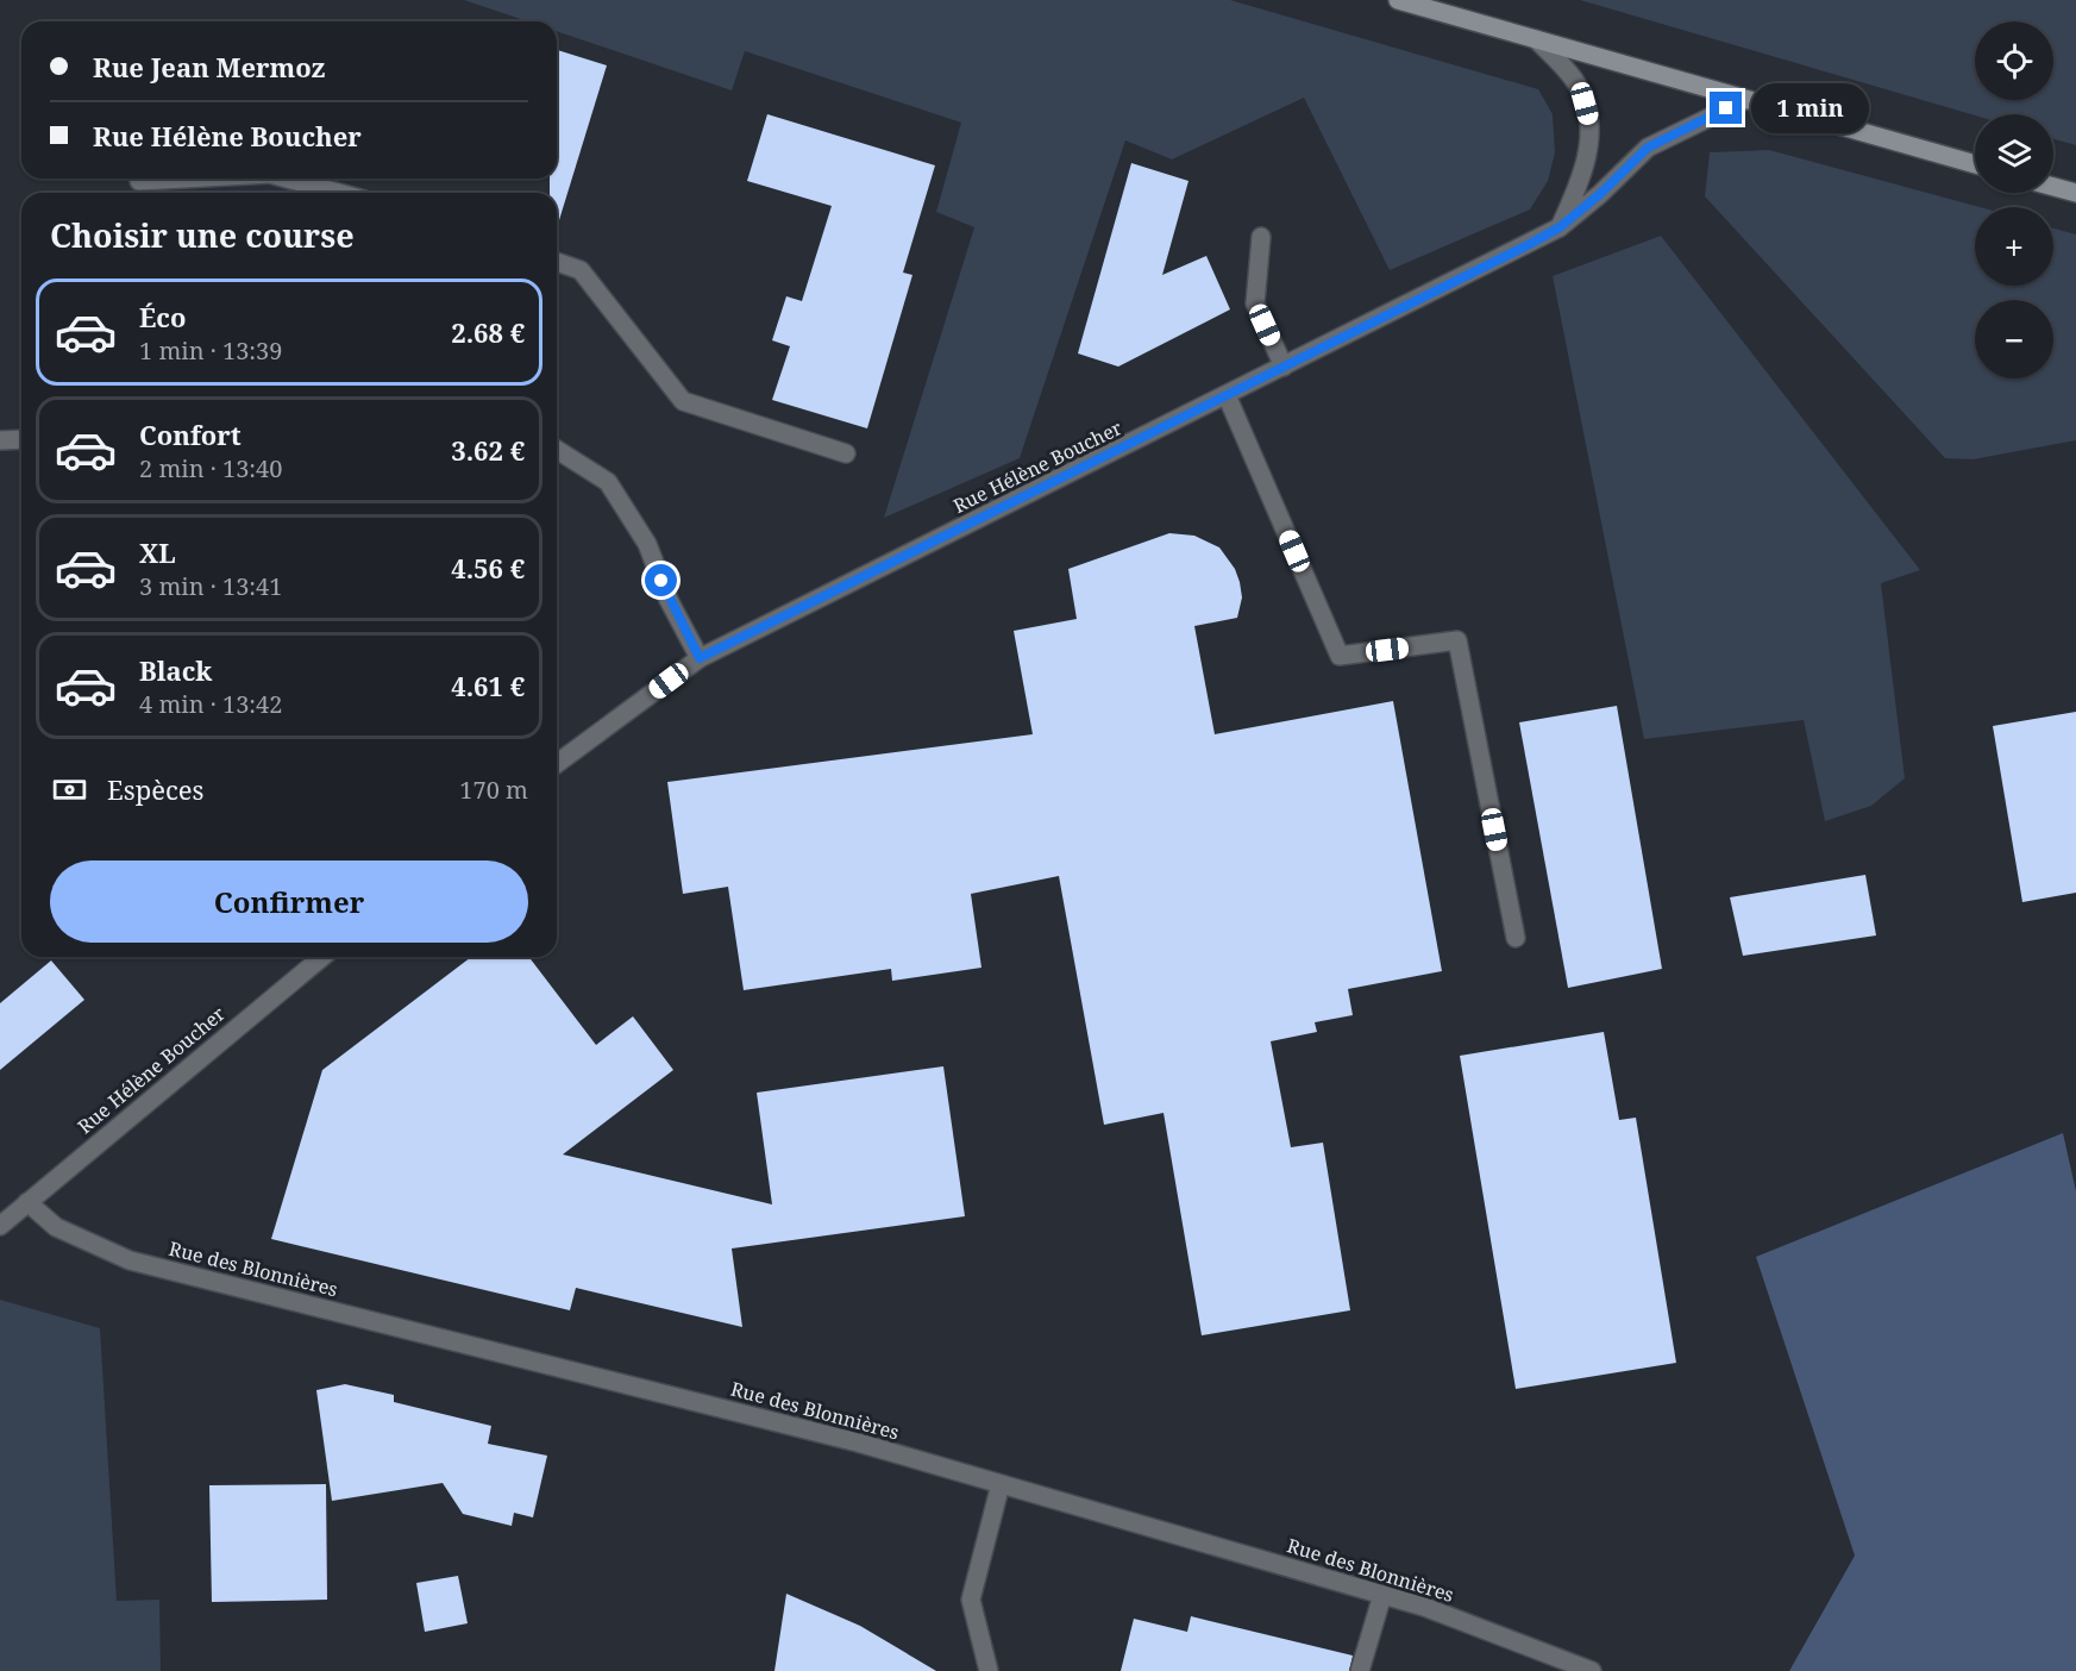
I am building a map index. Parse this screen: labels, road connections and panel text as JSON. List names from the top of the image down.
{
  "streets": {
    "street": ["Rue Hélène Boucher", "Rue des Blonnières"]
  },
  "crossings": [
    ["Rue Hélène Boucher", "Rue des Blonnières"]
  ],
  "page": {
    "map_buttons": ["+", "−"],
    "banner": ["Rue Jean Mermoz", "Rue Hélène Boucher"],
    "bubble": "1 min",
    "heading": "Choisir une course",
    "list": [
      {
        "name": "Éco",
        "note": "1 min · 13:39",
        "value": "2.68 €"
      },
      {
        "name": "Confort",
        "note": "2 min · 13:40",
        "value": "3.62 €"
      },
      {
        "name": "XL",
        "note": "3 min · 13:41",
        "value": "4.56 €"
      },
      {
        "name": "Black",
        "note": "4 min · 13:42",
        "value": "4.61 €"
      }
    ],
    "pay": ["Espèces", "170 m"],
    "buttons": "Confirmer"
  }
}
